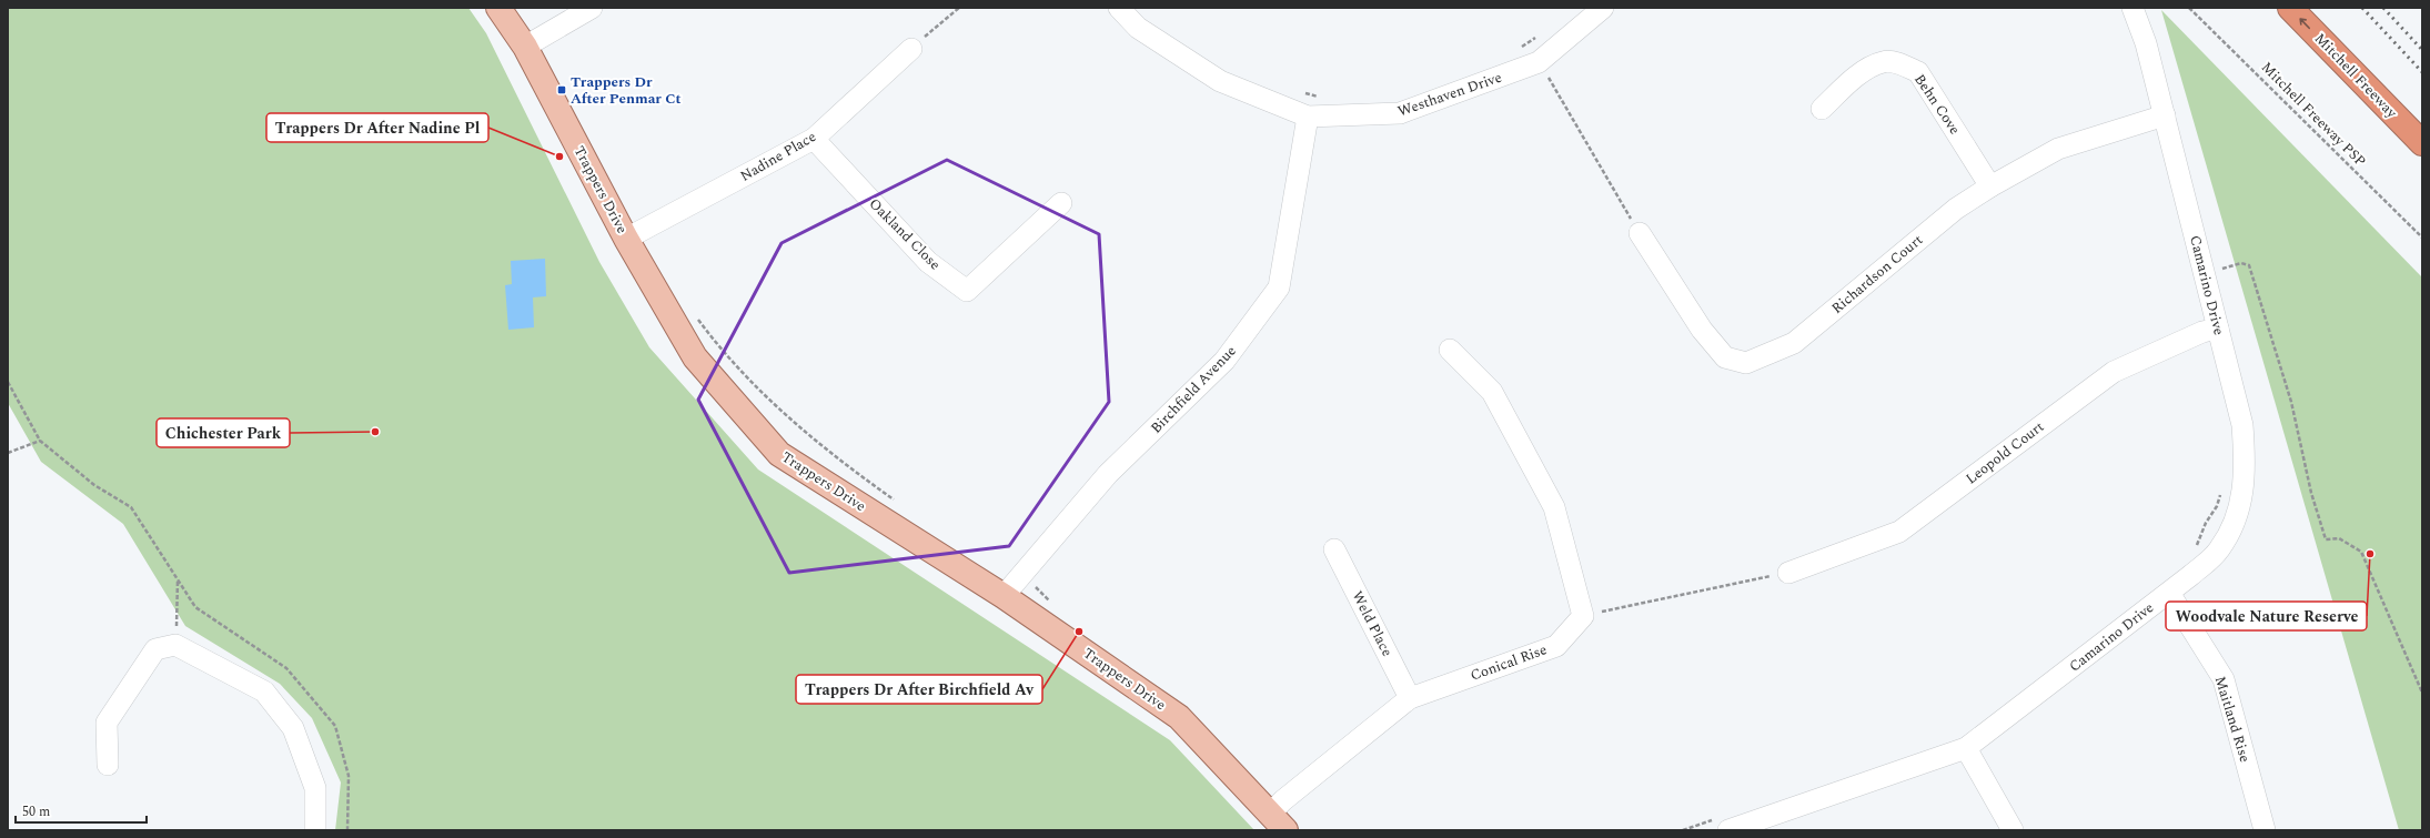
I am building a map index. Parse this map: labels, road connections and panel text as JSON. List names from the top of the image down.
{
  "streets": {
    "highway": ["Mitchell Freeway"],
    "main road": ["Trappers Drive"],
    "street": [
      "Westhaven Drive",
      "Behn Cove",
      "Nadine Place",
      "Oakland Close",
      "Richardson Court",
      "Camarino Drive",
      "Birchfield Avenue",
      "Leopold Court",
      "Weld Place",
      "Conical Rise",
      "Maitland Rise"
    ],
    "path": ["Mitchell Freeway PSP"]
  },
  "crossings": [
    ["Westhaven Drive", "Birchfield Avenue"],
    ["Behn Cove", "Richardson Court"],
    ["Nadine Place", "Trappers Drive"],
    ["Nadine Place", "Oakland Close"],
    ["Trappers Drive", "Birchfield Avenue"],
    ["Trappers Drive", "Conical Rise"],
    ["Richardson Court", "Camarino Drive"],
    ["Camarino Drive", "Leopold Court"],
    ["Camarino Drive", "Maitland Rise"],
    ["Weld Place", "Conical Rise"]
  ],
  "one_way": ["Mitchell Freeway"],
  "places": {
    "transit": ["Trappers Dr After Penmar Ct"],
    "other": [
      "Trappers Dr After Nadine Pl",
      "Chichester Park",
      "Woodvale Nature Reserve",
      "Trappers Dr After Birchfield Av"
    ]
  },
  "scale_bar": "50 m"
}
